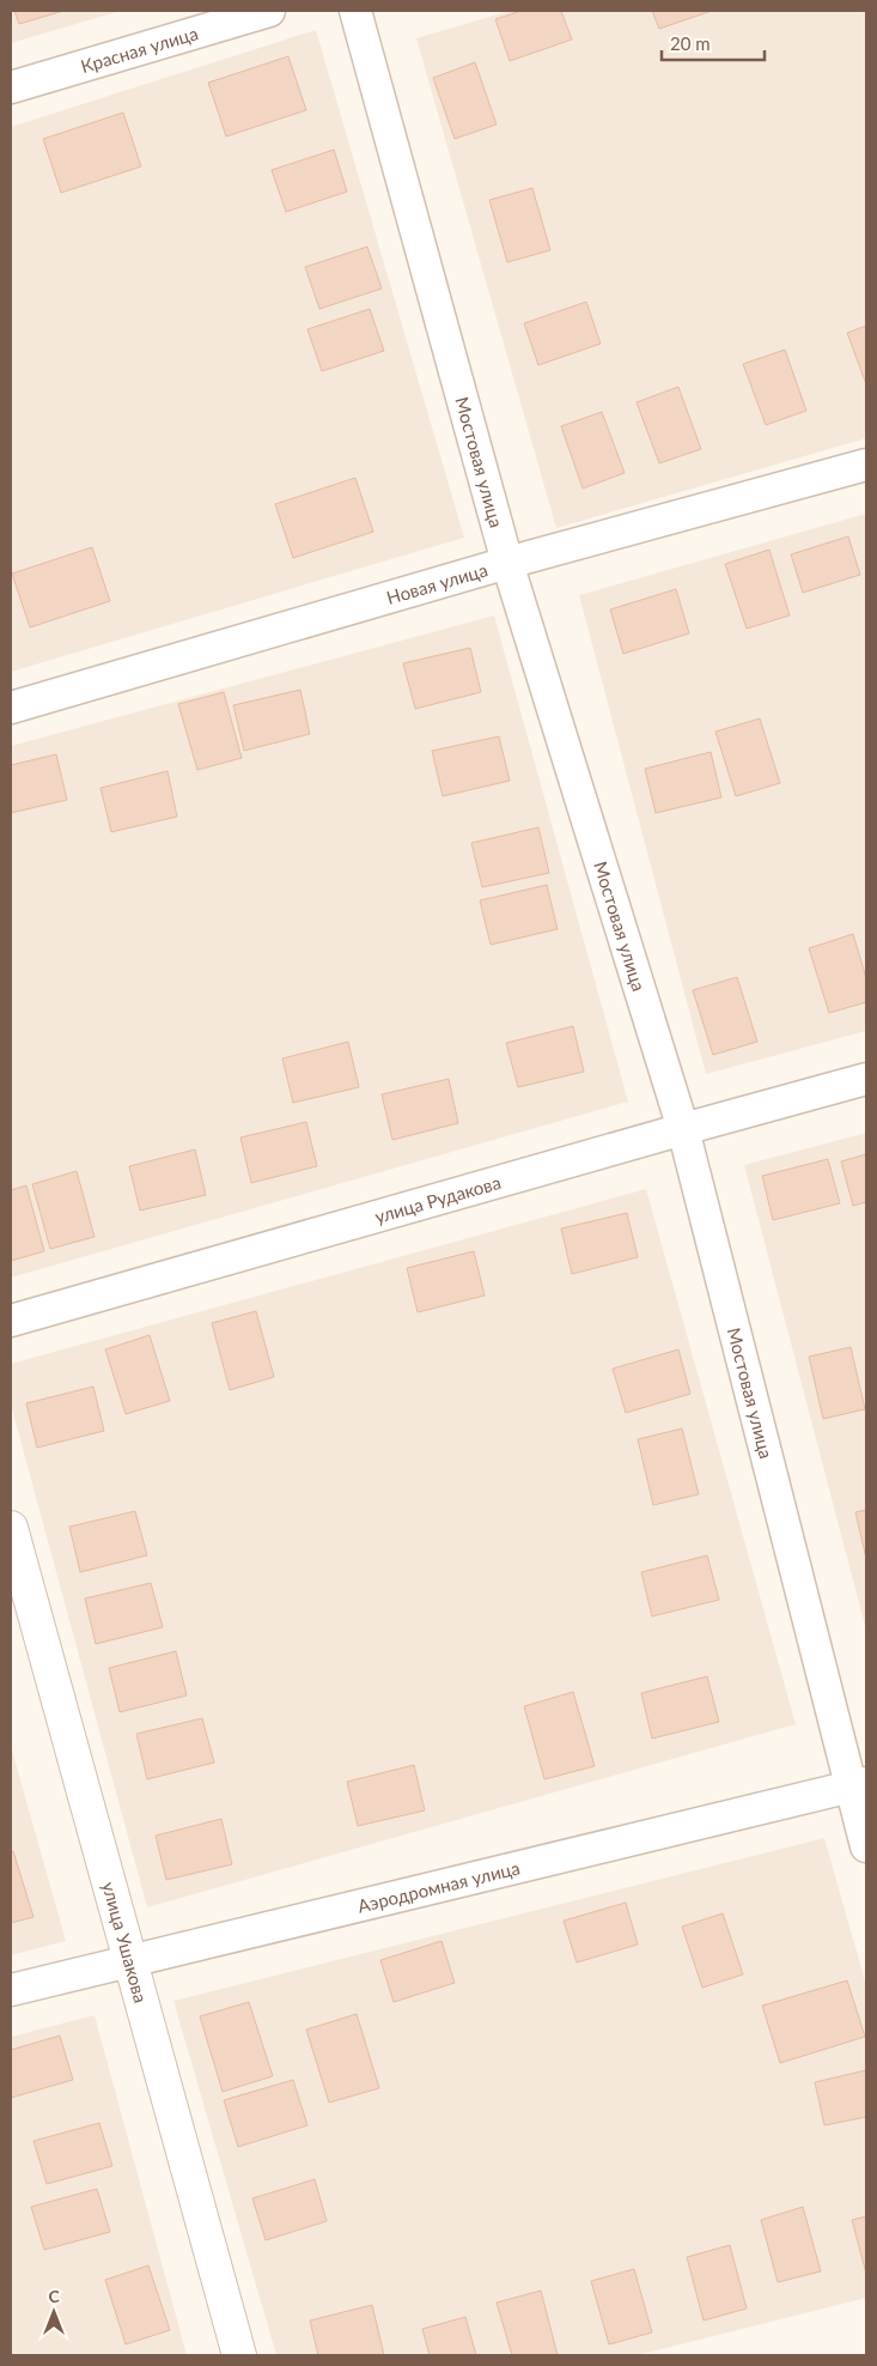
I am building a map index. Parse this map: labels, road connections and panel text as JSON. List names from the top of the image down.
{
  "streets": {
    "street": [
      "Красная улица",
      "Мостовая улица",
      "Новая улица",
      "улица Рудакова",
      "Аэродромная улица",
      "улица Ушакова"
    ]
  },
  "crossings": [
    ["Мостовая улица", "Новая улица"],
    ["Мостовая улица", "улица Рудакова"],
    ["Мостовая улица", "Аэродромная улица"],
    ["Аэродромная улица", "улица Ушакова"]
  ],
  "scale_bar": "20 m",
  "north": "top"
}
